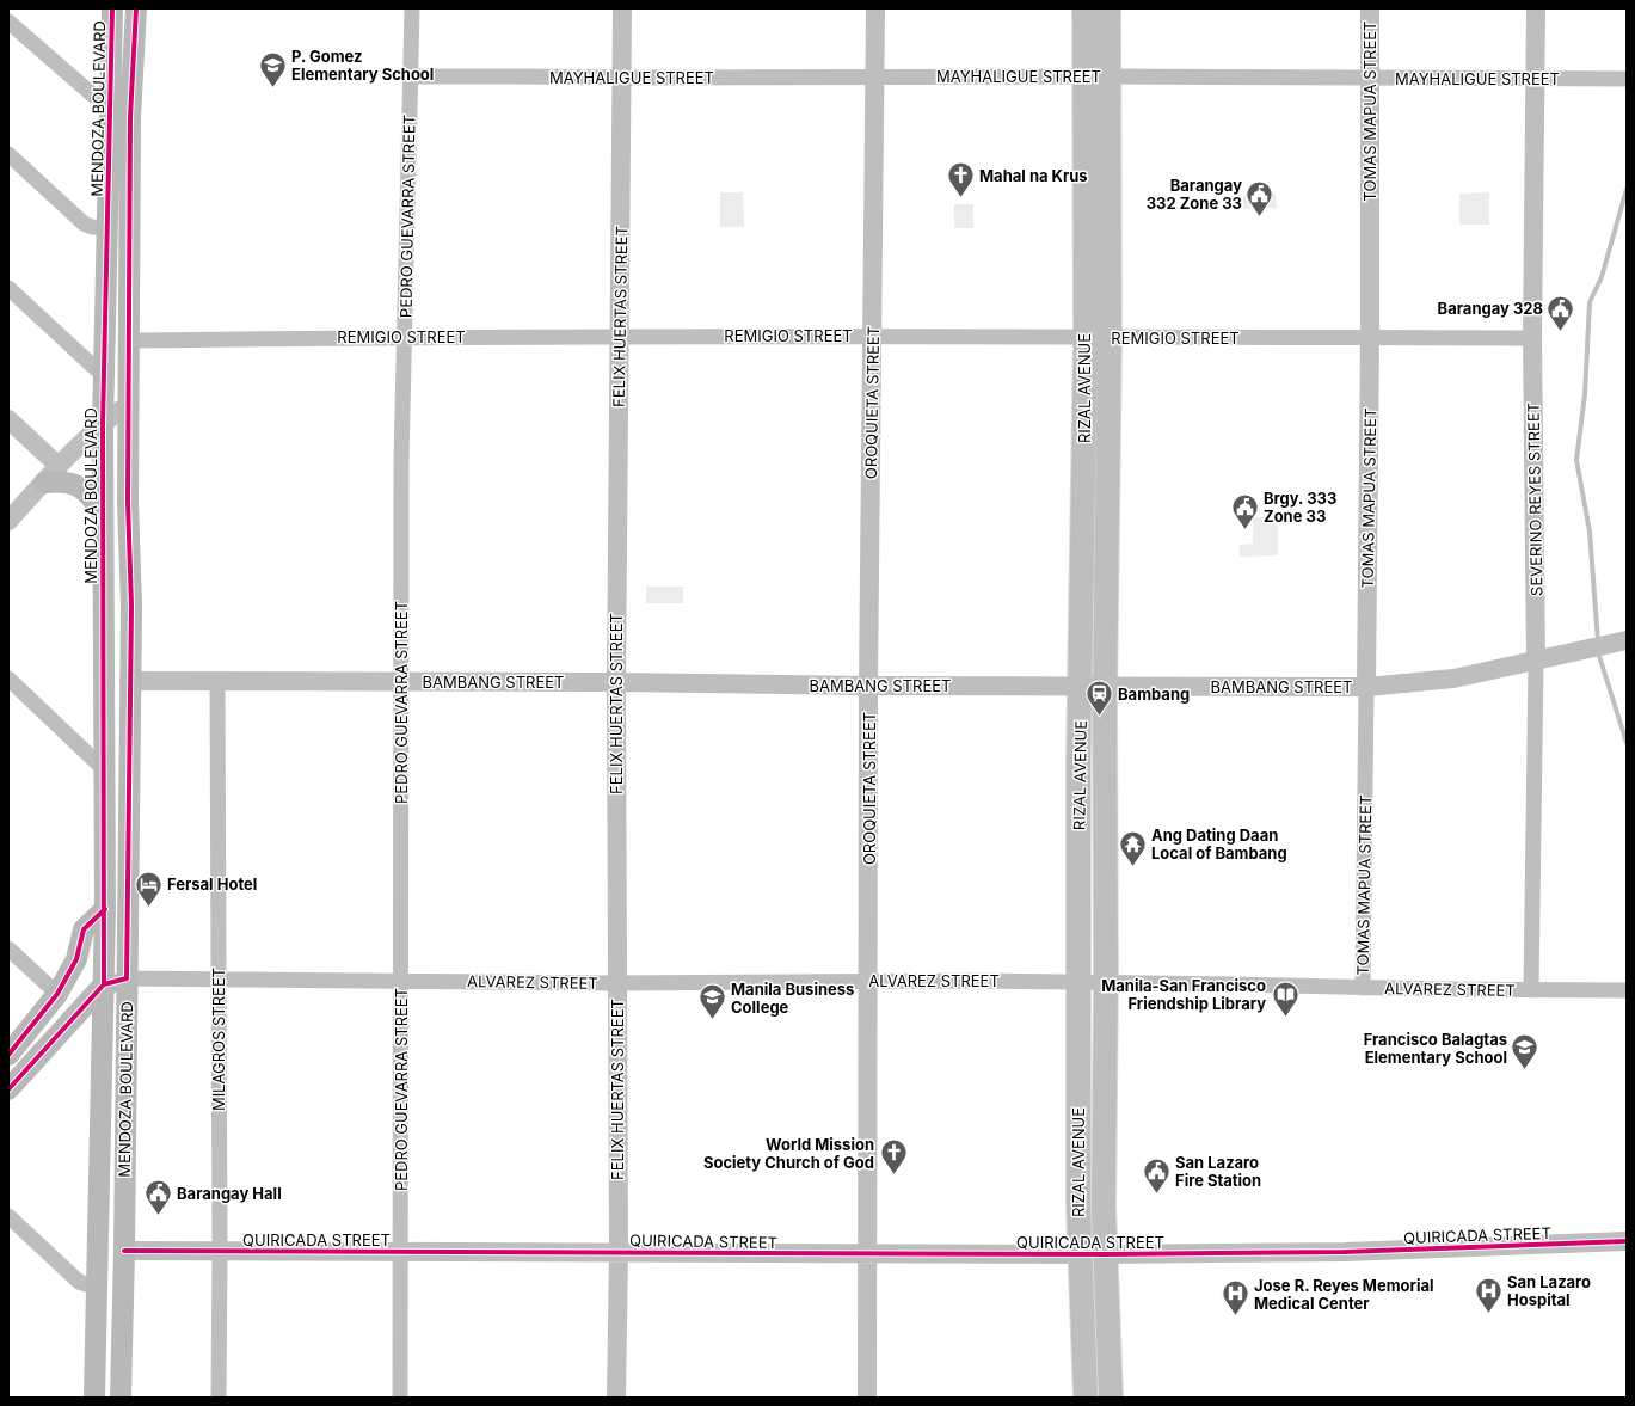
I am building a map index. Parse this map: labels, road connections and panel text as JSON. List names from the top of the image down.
{
  "streets": {
    "main road": ["MENDOZA BOULEVARD", "RIZAL AVENUE"],
    "street": [
      "MAYHALIGUE STREET",
      "TOMAS MAPUA STREET",
      "PEDRO GUEVARRA STREET",
      "FELIX HUERTAS STREET",
      "REMIGIO STREET",
      "OROQUIETA STREET",
      "SEVERINO REYES STREET",
      "BAMBANG STREET",
      "ALVAREZ STREET",
      "MILAGROS STREET",
      "QUIRICADA STREET"
    ]
  },
  "crossings": [
    ["MAYHALIGUE STREET", "TOMAS MAPUA STREET"],
    ["MAYHALIGUE STREET", "PEDRO GUEVARRA STREET"],
    ["MAYHALIGUE STREET", "FELIX HUERTAS STREET"],
    ["MAYHALIGUE STREET", "RIZAL AVENUE"],
    ["MAYHALIGUE STREET", "OROQUIETA STREET"],
    ["MAYHALIGUE STREET", "SEVERINO REYES STREET"],
    ["MENDOZA BOULEVARD", "REMIGIO STREET"],
    ["MENDOZA BOULEVARD", "BAMBANG STREET"],
    ["MENDOZA BOULEVARD", "ALVAREZ STREET"],
    ["MENDOZA BOULEVARD", "QUIRICADA STREET"],
    ["TOMAS MAPUA STREET", "REMIGIO STREET"],
    ["TOMAS MAPUA STREET", "BAMBANG STREET"],
    ["TOMAS MAPUA STREET", "ALVAREZ STREET"],
    ["PEDRO GUEVARRA STREET", "REMIGIO STREET"],
    ["PEDRO GUEVARRA STREET", "BAMBANG STREET"],
    ["PEDRO GUEVARRA STREET", "ALVAREZ STREET"],
    ["PEDRO GUEVARRA STREET", "QUIRICADA STREET"],
    ["FELIX HUERTAS STREET", "REMIGIO STREET"],
    ["FELIX HUERTAS STREET", "BAMBANG STREET"],
    ["FELIX HUERTAS STREET", "ALVAREZ STREET"],
    ["FELIX HUERTAS STREET", "QUIRICADA STREET"],
    ["REMIGIO STREET", "RIZAL AVENUE"],
    ["REMIGIO STREET", "OROQUIETA STREET"],
    ["REMIGIO STREET", "SEVERINO REYES STREET"],
    ["RIZAL AVENUE", "BAMBANG STREET"],
    ["RIZAL AVENUE", "ALVAREZ STREET"],
    ["RIZAL AVENUE", "QUIRICADA STREET"],
    ["OROQUIETA STREET", "BAMBANG STREET"],
    ["OROQUIETA STREET", "ALVAREZ STREET"],
    ["OROQUIETA STREET", "QUIRICADA STREET"],
    ["SEVERINO REYES STREET", "BAMBANG STREET"],
    ["SEVERINO REYES STREET", "ALVAREZ STREET"],
    ["BAMBANG STREET", "MILAGROS STREET"],
    ["ALVAREZ STREET", "MILAGROS STREET"],
    ["MILAGROS STREET", "QUIRICADA STREET"]
  ],
  "places": {
    "school or university": ["P. Gomez Elementary School", "Manila Business College", "Francisco Balagtas Elementary School"],
    "church": ["Mahal na Krus", "World Mission Society Church of God"],
    "public building": [
      "Barangay 332 Zone 33",
      "Barangay 328",
      "Brgy. 333 Zone 33",
      "San Lazaro Fire Station",
      "Barangay Hall"
    ],
    "station": ["Bambang"],
    "temple": ["Ang Dating Daan Local of Bambang"],
    "hotel": ["Fersal Hotel"],
    "library": ["Manila-San Francisco Friendship Library"],
    "hospital": ["San Lazaro Hospital", "Jose R. Reyes Memorial Medical Center"]
  }
}
